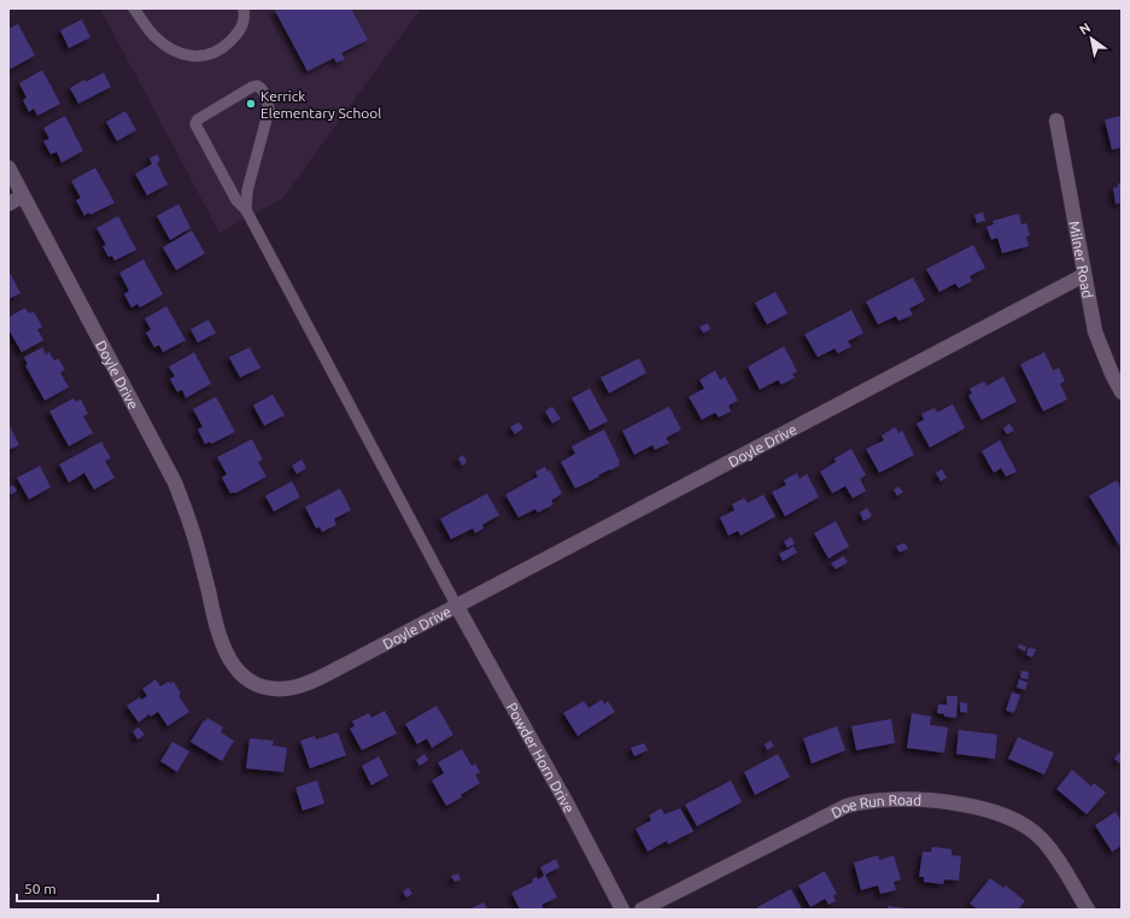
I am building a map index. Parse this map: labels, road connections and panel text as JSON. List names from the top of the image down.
{
  "streets": {
    "street": [
      "Milner Road",
      "Doyle Drive",
      "Powder Horn Drive",
      "Doe Run Road"
    ]
  },
  "crossings": [
    ["Milner Road", "Doyle Drive"],
    ["Doyle Drive", "Powder Horn Drive"]
  ],
  "places": ["Kerrick Elementary School"],
  "scale_bar": "50 m",
  "north": "top left"
}
